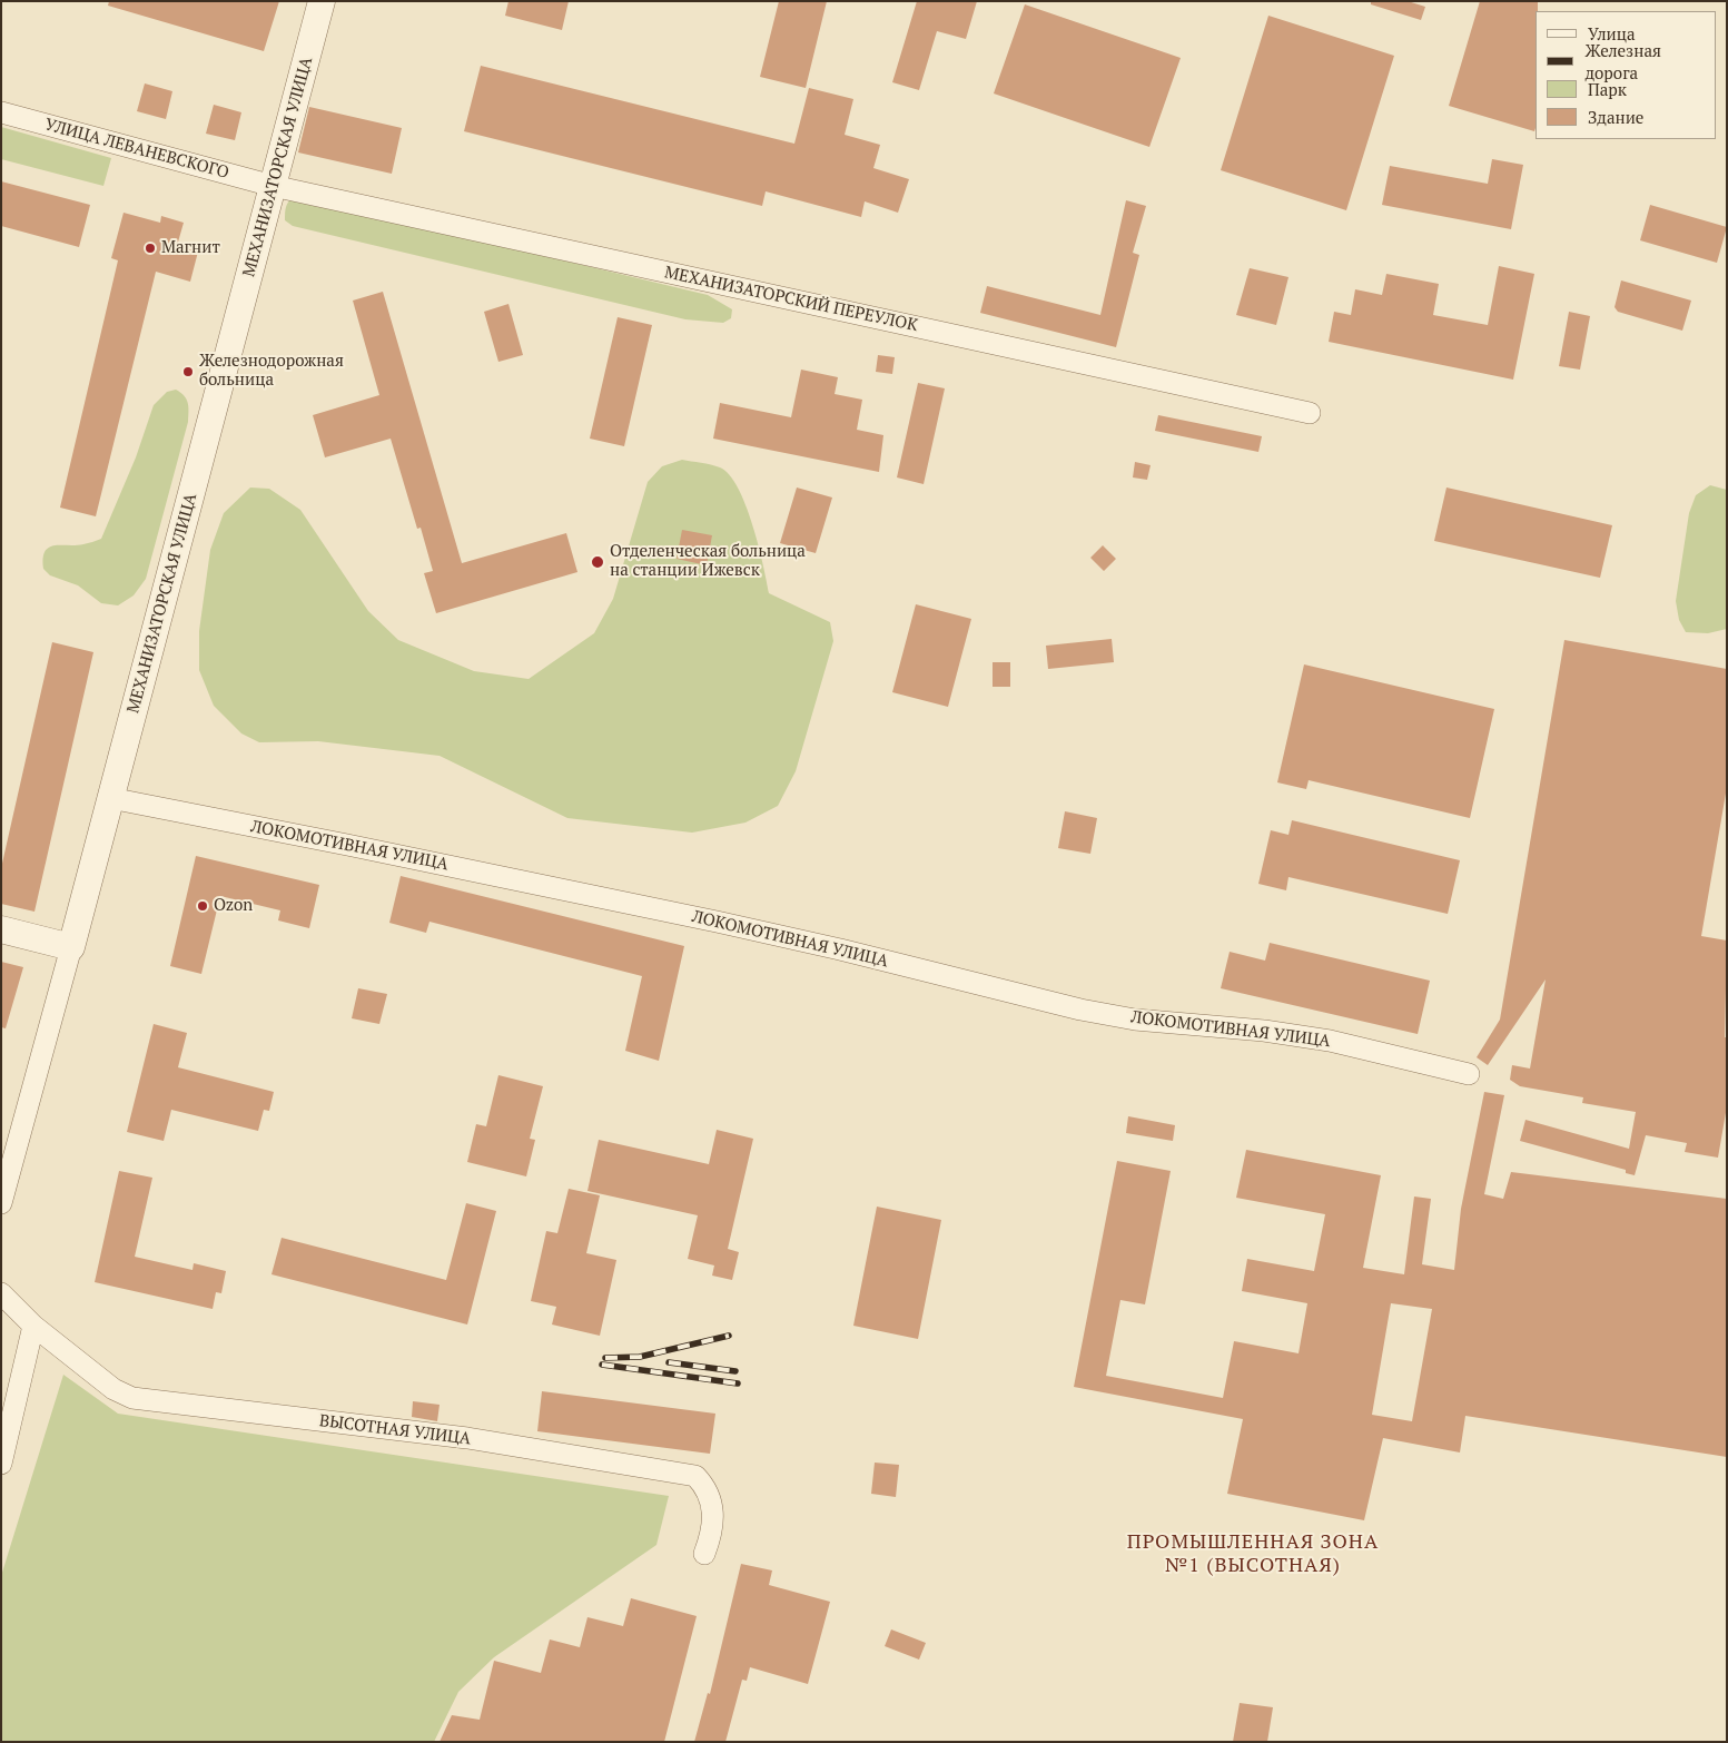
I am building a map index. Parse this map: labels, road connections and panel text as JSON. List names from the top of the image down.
{
  "streets": {
    "street": [
      "УЛИЦА ЛЕВАНЕВСКОГО",
      "МЕХАНИЗАТОРСКАЯ УЛИЦА",
      "МЕХАНИЗАТОРСКИЙ ПЕРЕУЛОК",
      "ЛОКОМОТИВНАЯ УЛИЦА",
      "ВЫСОТНАЯ УЛИЦА"
    ]
  },
  "crossings": [
    ["УЛИЦА ЛЕВАНЕВСКОГО", "МЕХАНИЗАТОРСКАЯ УЛИЦА"],
    ["УЛИЦА ЛЕВАНЕВСКОГО", "МЕХАНИЗАТОРСКИЙ ПЕРЕУЛОК"],
    ["МЕХАНИЗАТОРСКАЯ УЛИЦА", "МЕХАНИЗАТОРСКИЙ ПЕРЕУЛОК"],
    ["МЕХАНИЗАТОРСКАЯ УЛИЦА", "ЛОКОМОТИВНАЯ УЛИЦА"]
  ],
  "districts": ["ПРОМЫШЛЕННАЯ ЗОНА №1 (ВЫСОТНАЯ)"],
  "places": [
    "Магнит",
    "Железнодорожная больница",
    "Отделенческая больница на станции Ижевск",
    "Ozon"
  ],
  "legend": [
    "Улица",
    "Железная дорога",
    "Парк",
    "Здание"
  ]
}
